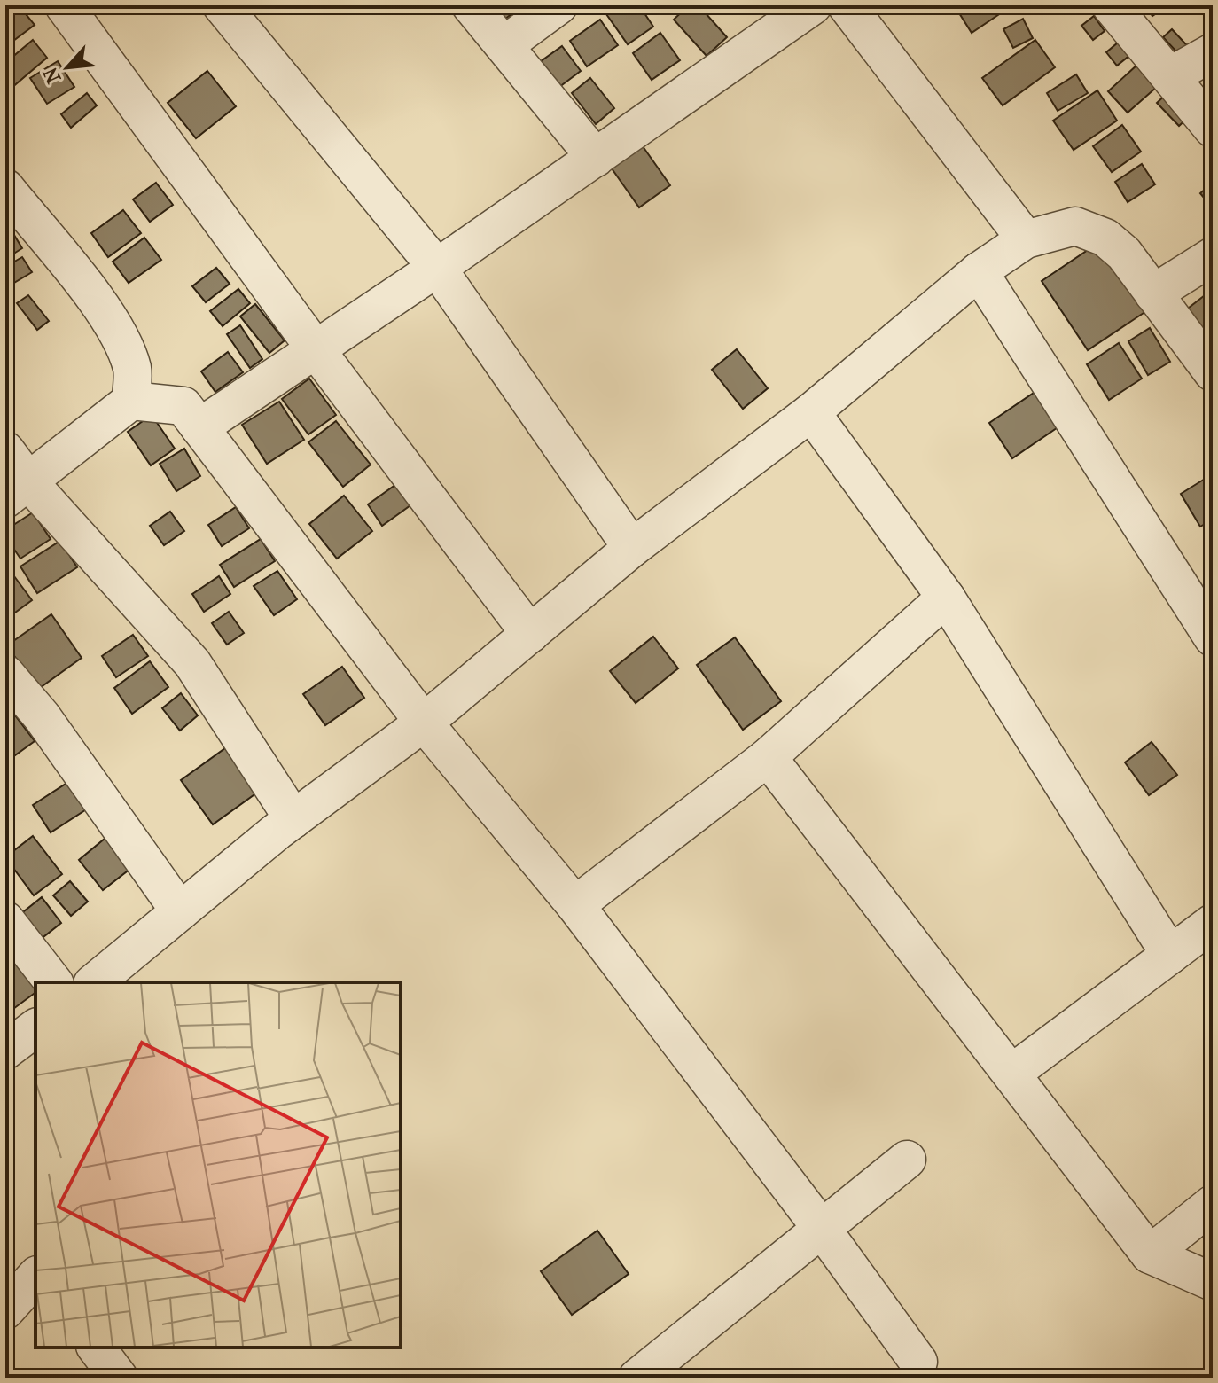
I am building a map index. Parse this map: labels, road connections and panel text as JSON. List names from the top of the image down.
{
  "north": "bottom left"
}
